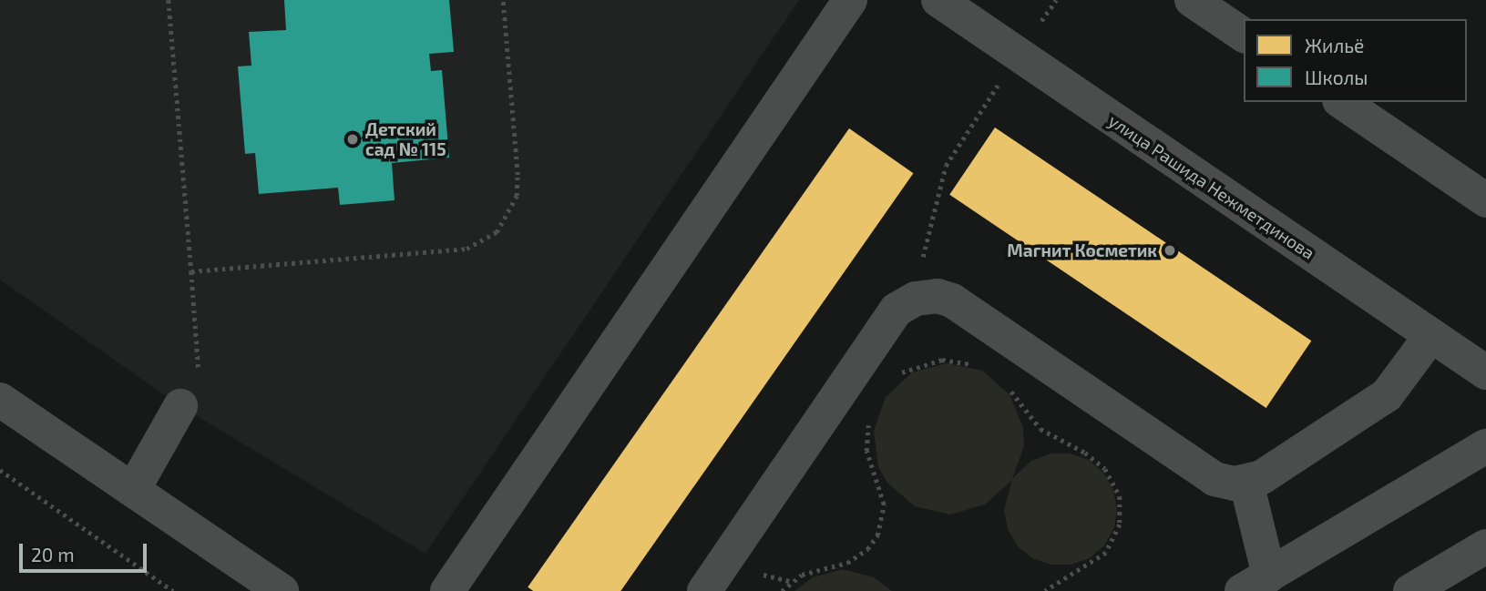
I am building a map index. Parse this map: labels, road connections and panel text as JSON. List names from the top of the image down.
{
  "streets": {
    "street": ["улица Рашида Нежметдинова"]
  },
  "places": ["Детский сад № 115", "Магнит Косметик"],
  "legend": ["Жильё", "Школы"],
  "scale_bar": "20 m"
}
